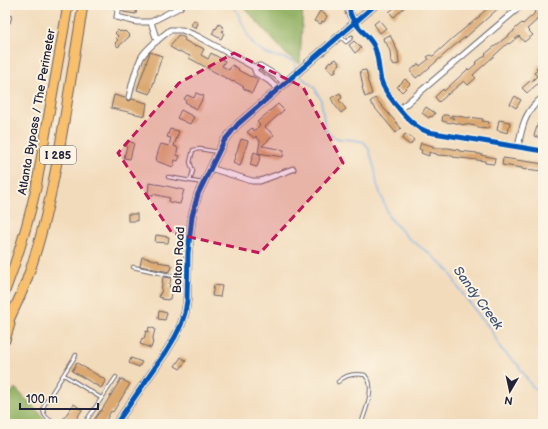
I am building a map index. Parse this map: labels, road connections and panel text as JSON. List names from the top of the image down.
{
  "streets": {
    "highway": ["Atlanta Bypass / The Perimeter", "I 285"],
    "street": ["Bolton Road"]
  },
  "water": ["Sandy Creek"],
  "scale_bar": "100 m",
  "north": "bottom"
}
